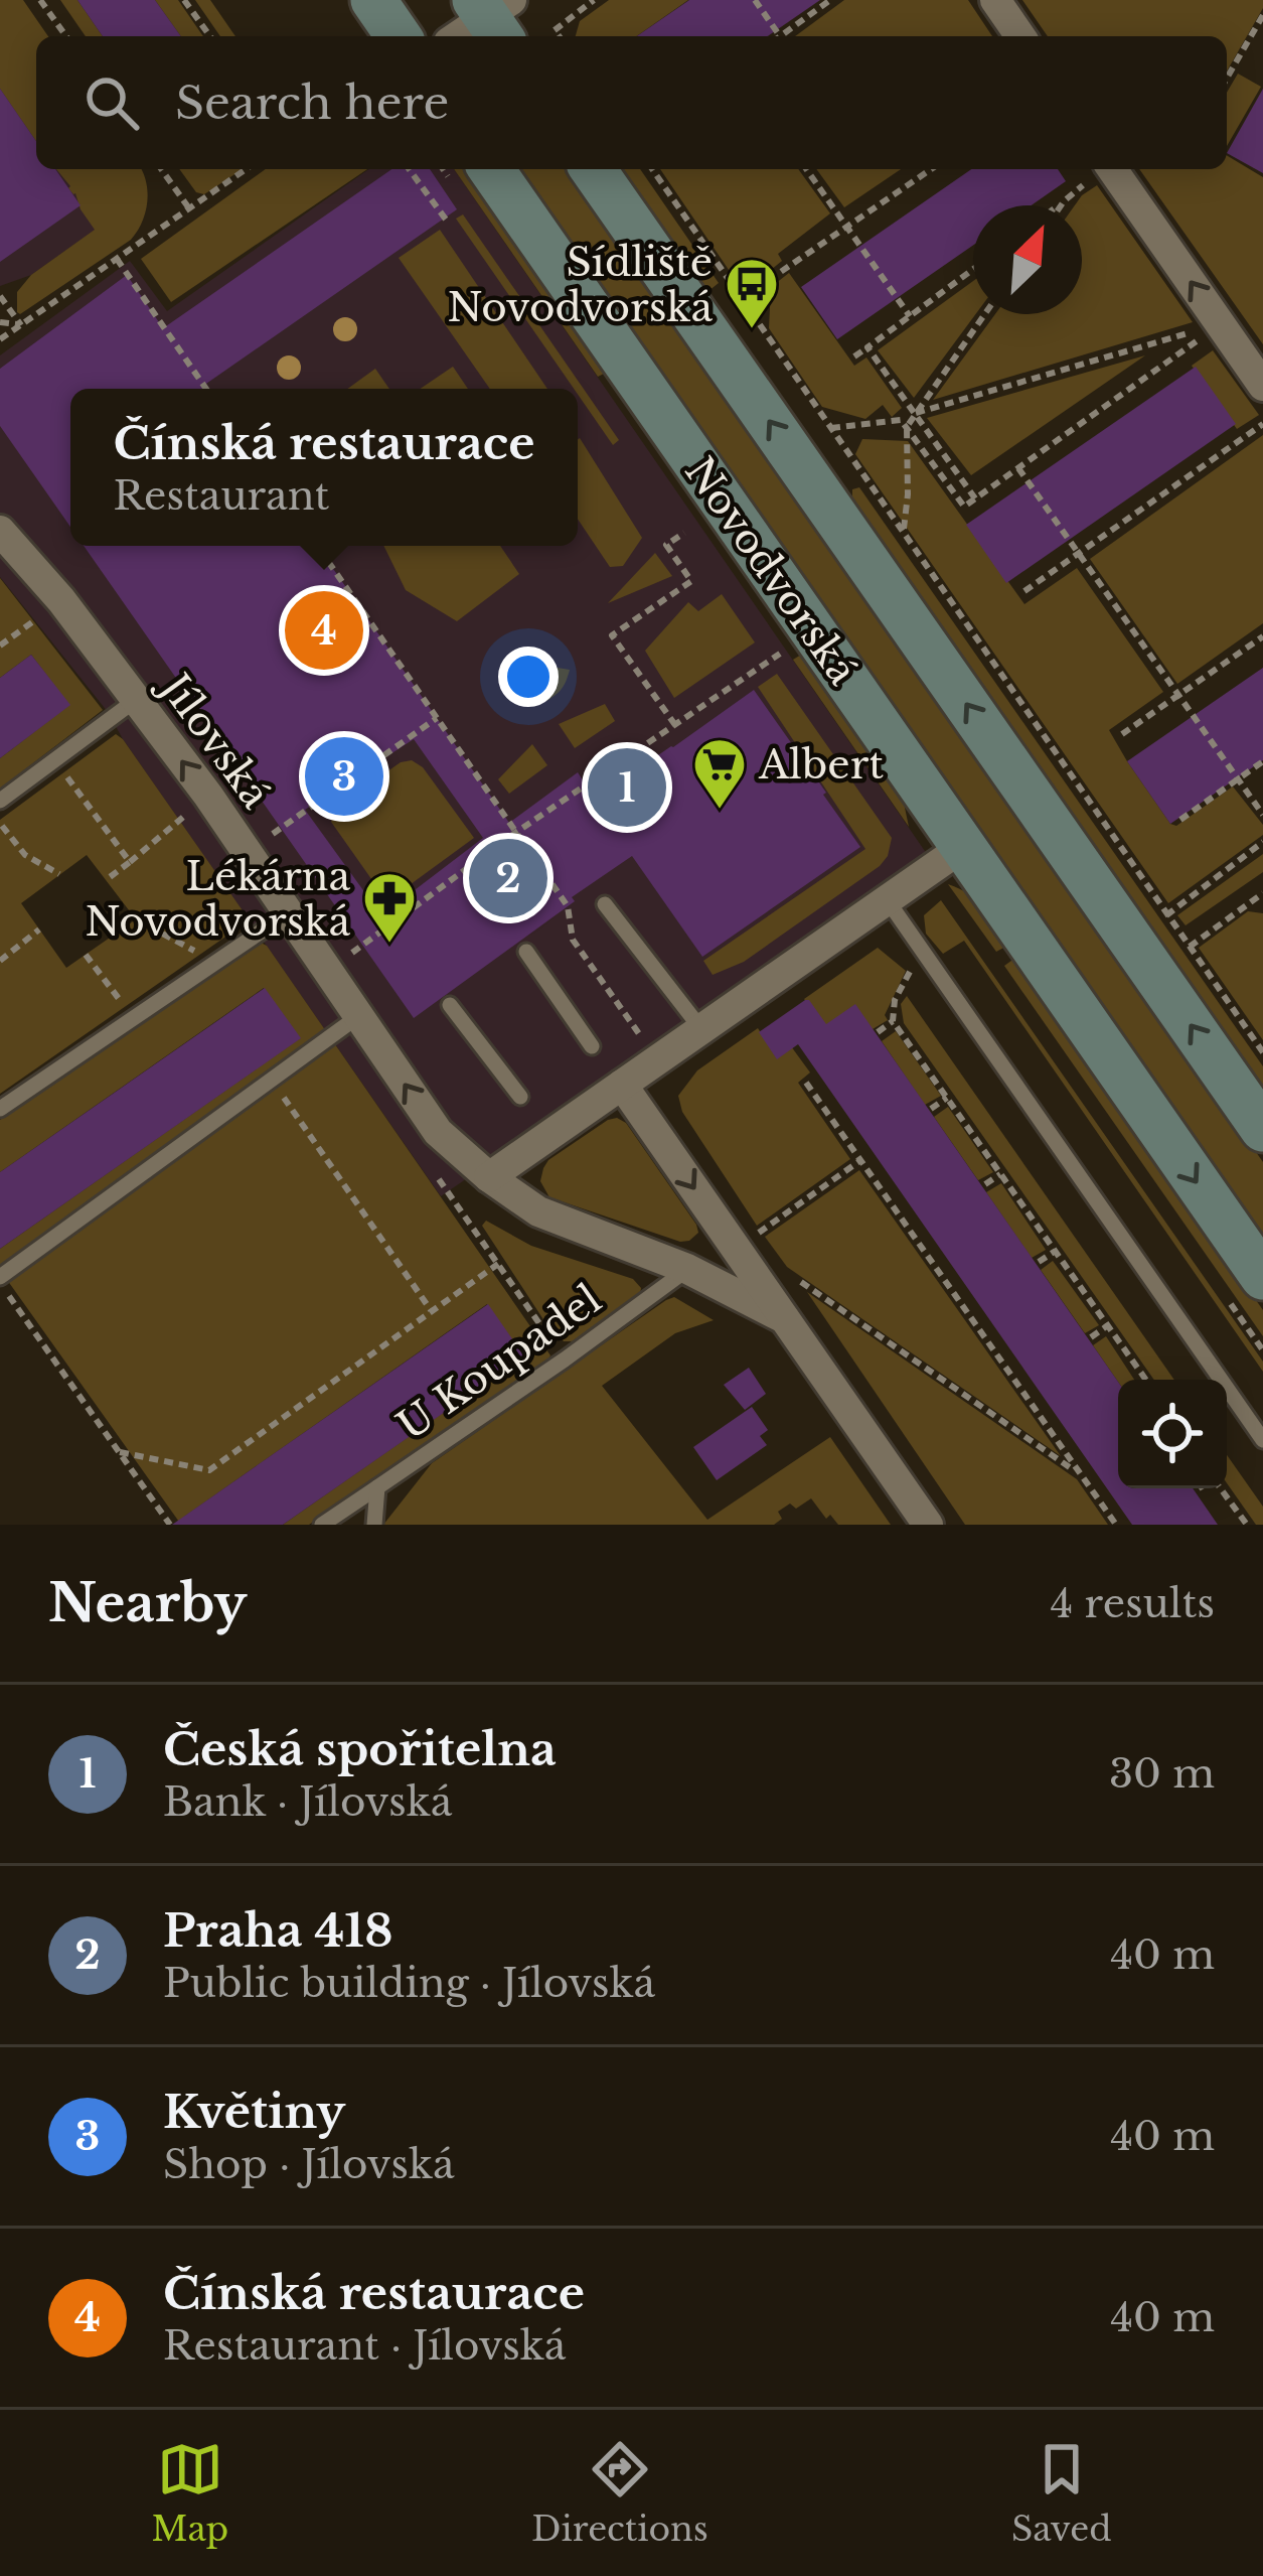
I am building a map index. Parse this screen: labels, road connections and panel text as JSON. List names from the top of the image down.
{
  "streets": {
    "main road": ["Novodvorská"],
    "street": ["Jílovská"],
    "lane": ["U Koupadel"]
  },
  "crossings": [
    ["Jílovská", "U Koupadel"]
  ],
  "places": {
    "bus stop": ["Sídliště Novodvorská"],
    "supermarket": ["Albert"],
    "pharmacy": ["Lékárna Novodvorská"]
  },
  "north": "top right",
  "page": {
    "search": "Search here",
    "popup": ["Čínská restaurace", "Restaurant"],
    "pins": [
      "4",
      "3",
      "1",
      "2"
    ],
    "heading": ["Nearby", "4 results"],
    "list": [
      {
        "mark": "1",
        "name": "Česká spořitelna",
        "note": "Bank · Jílovská",
        "value": "30 m"
      },
      {
        "mark": "2",
        "name": "Praha 418",
        "note": "Public building · Jílovská",
        "value": "40 m"
      },
      {
        "mark": "3",
        "name": "Květiny",
        "note": "Shop · Jílovská",
        "value": "40 m"
      },
      {
        "mark": "4",
        "name": "Čínská restaurace",
        "note": "Restaurant · Jílovská",
        "value": "40 m"
      }
    ],
    "nav": ["Map", "Directions", "Saved"]
  }
}
